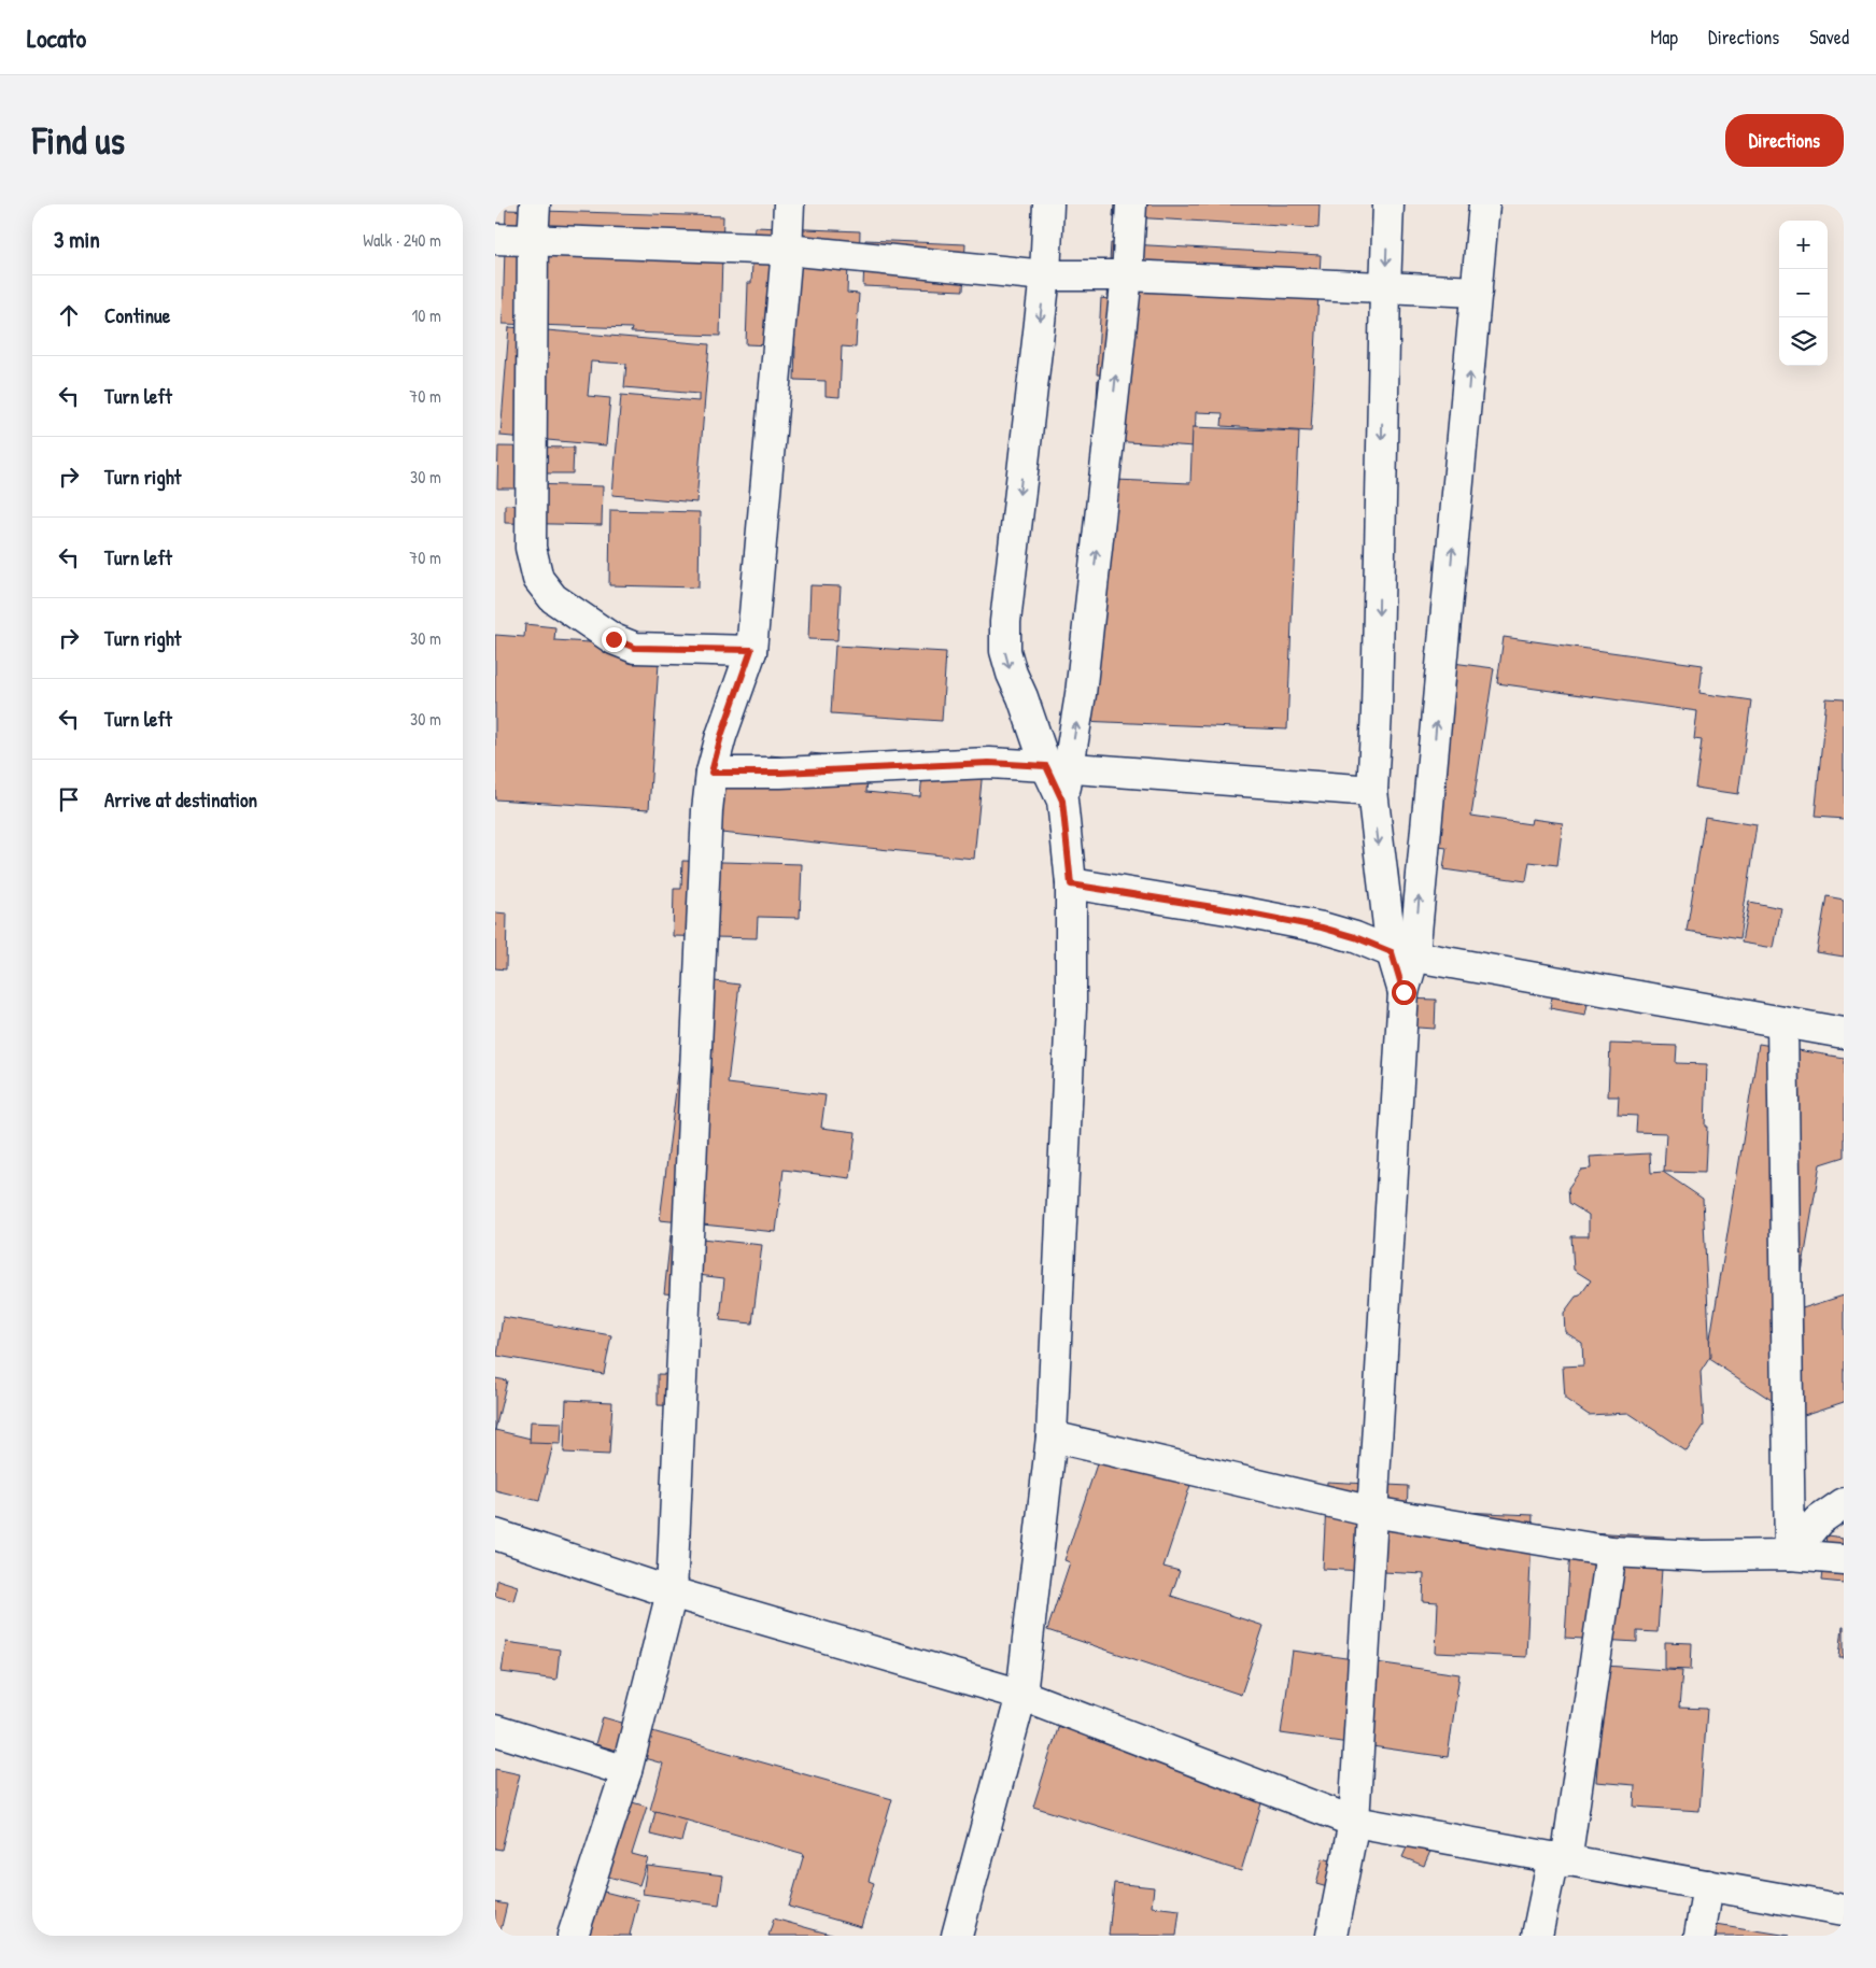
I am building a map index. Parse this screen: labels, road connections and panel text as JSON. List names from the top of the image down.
{
  "page": {
    "header": "Locato",
    "nav": ["Map", "Directions", "Saved"],
    "buttons": "Directions",
    "title": "Find us",
    "heading": ["3 min", "Walk · 240 m"],
    "map_buttons": ["+", "−"],
    "list": [
      ["Continue", "10 m"],
      ["Turn left", "70 m"],
      ["Turn right", "30 m"],
      ["Turn left", "70 m"],
      ["Turn right", "30 m"],
      ["Turn left", "30 m"],
      "Arrive at destination"
    ]
  }
}
